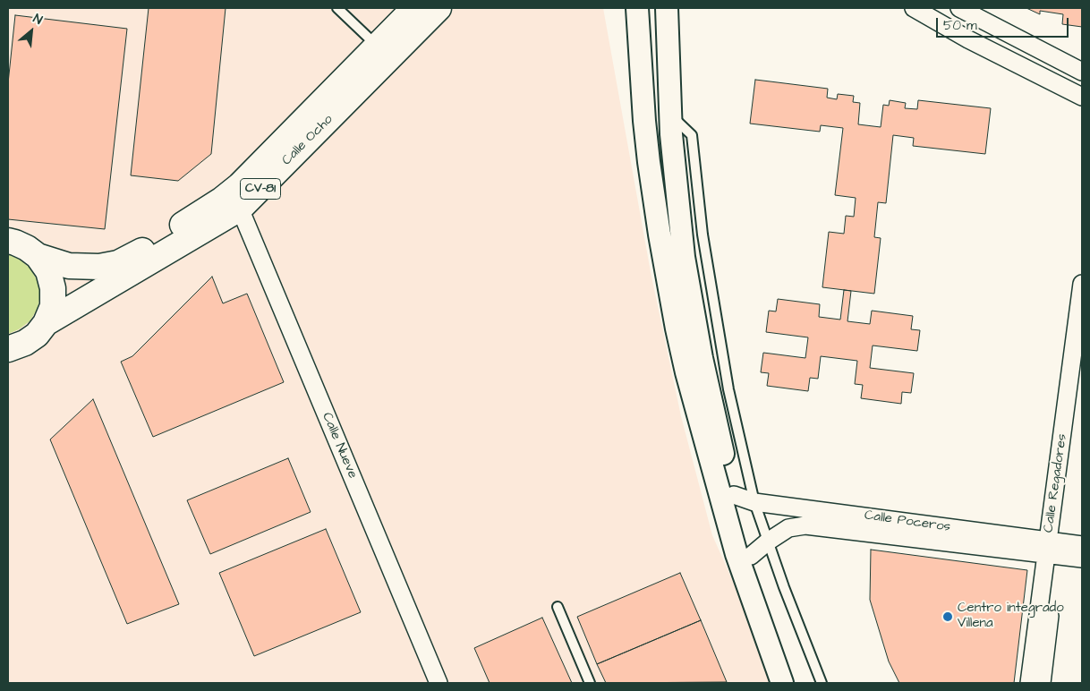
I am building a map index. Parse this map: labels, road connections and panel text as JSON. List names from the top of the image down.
{
  "streets": {
    "main road": ["Calle Ocho", "CV-81"],
    "street": ["Calle Nueve", "Calle Regadores", "Calle Poceros"]
  },
  "crossings": [
    ["Calle Ocho", "CV-81"],
    ["Calle Ocho", "Calle Nueve"],
    ["Calle Regadores", "Calle Poceros"]
  ],
  "places": ["Centro integrado Villena"],
  "scale_bar": "50 m",
  "north": "top right"
}
